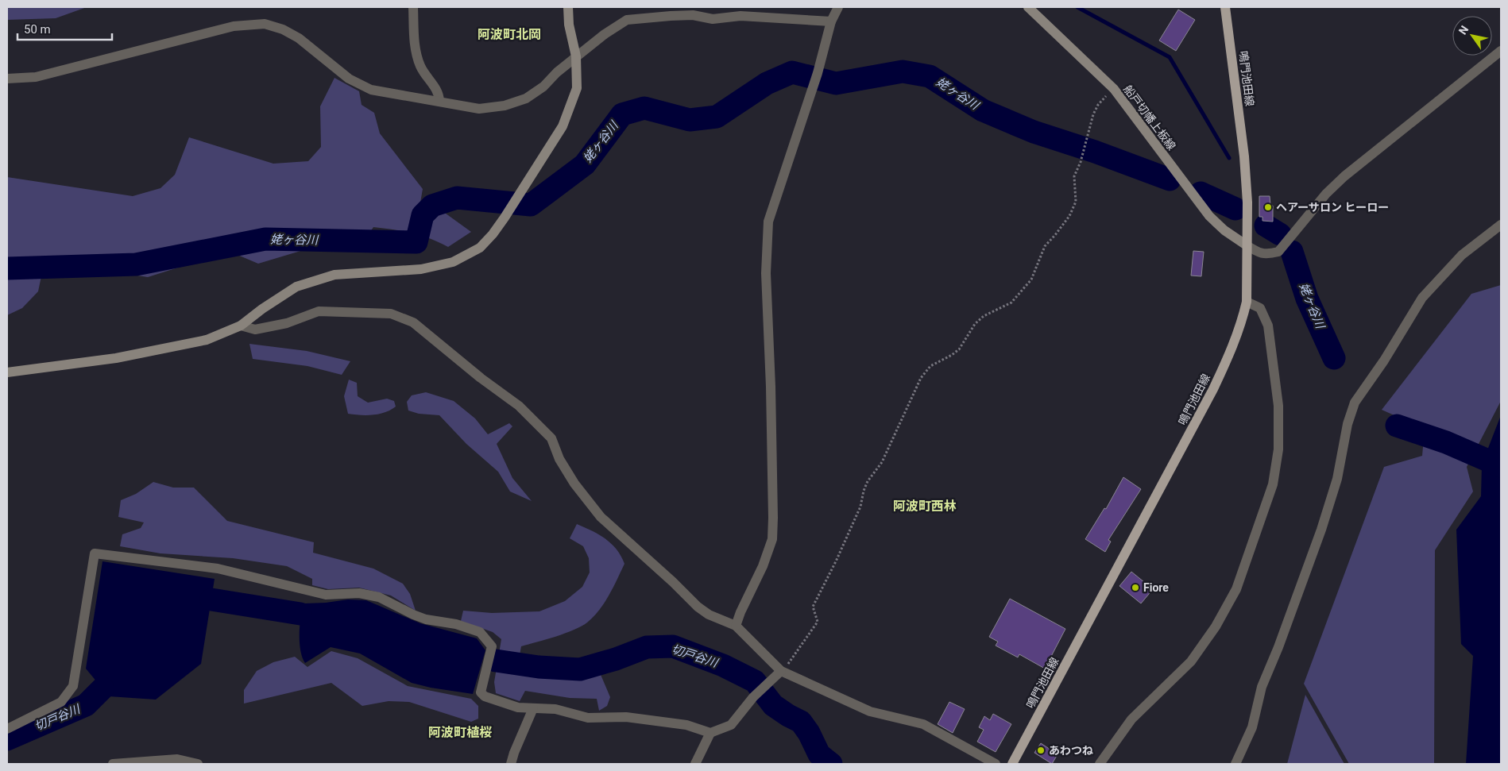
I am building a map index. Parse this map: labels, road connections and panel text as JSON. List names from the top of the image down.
{
  "streets": {
    "main road": ["鳴門池田線"],
    "street": ["船戸切幡上板線"]
  },
  "crossings": [
    ["鳴門池田線", "船戸切幡上板線"]
  ],
  "districts": ["阿波町北岡", "阿波町西林", "阿波町植桜"],
  "water": ["姥ヶ谷川", "切戸谷川"],
  "places": ["ヘアーサロン ヒーロー", "Fiore", "あわつね"],
  "scale_bar": "50 m",
  "north": "top left"
}
